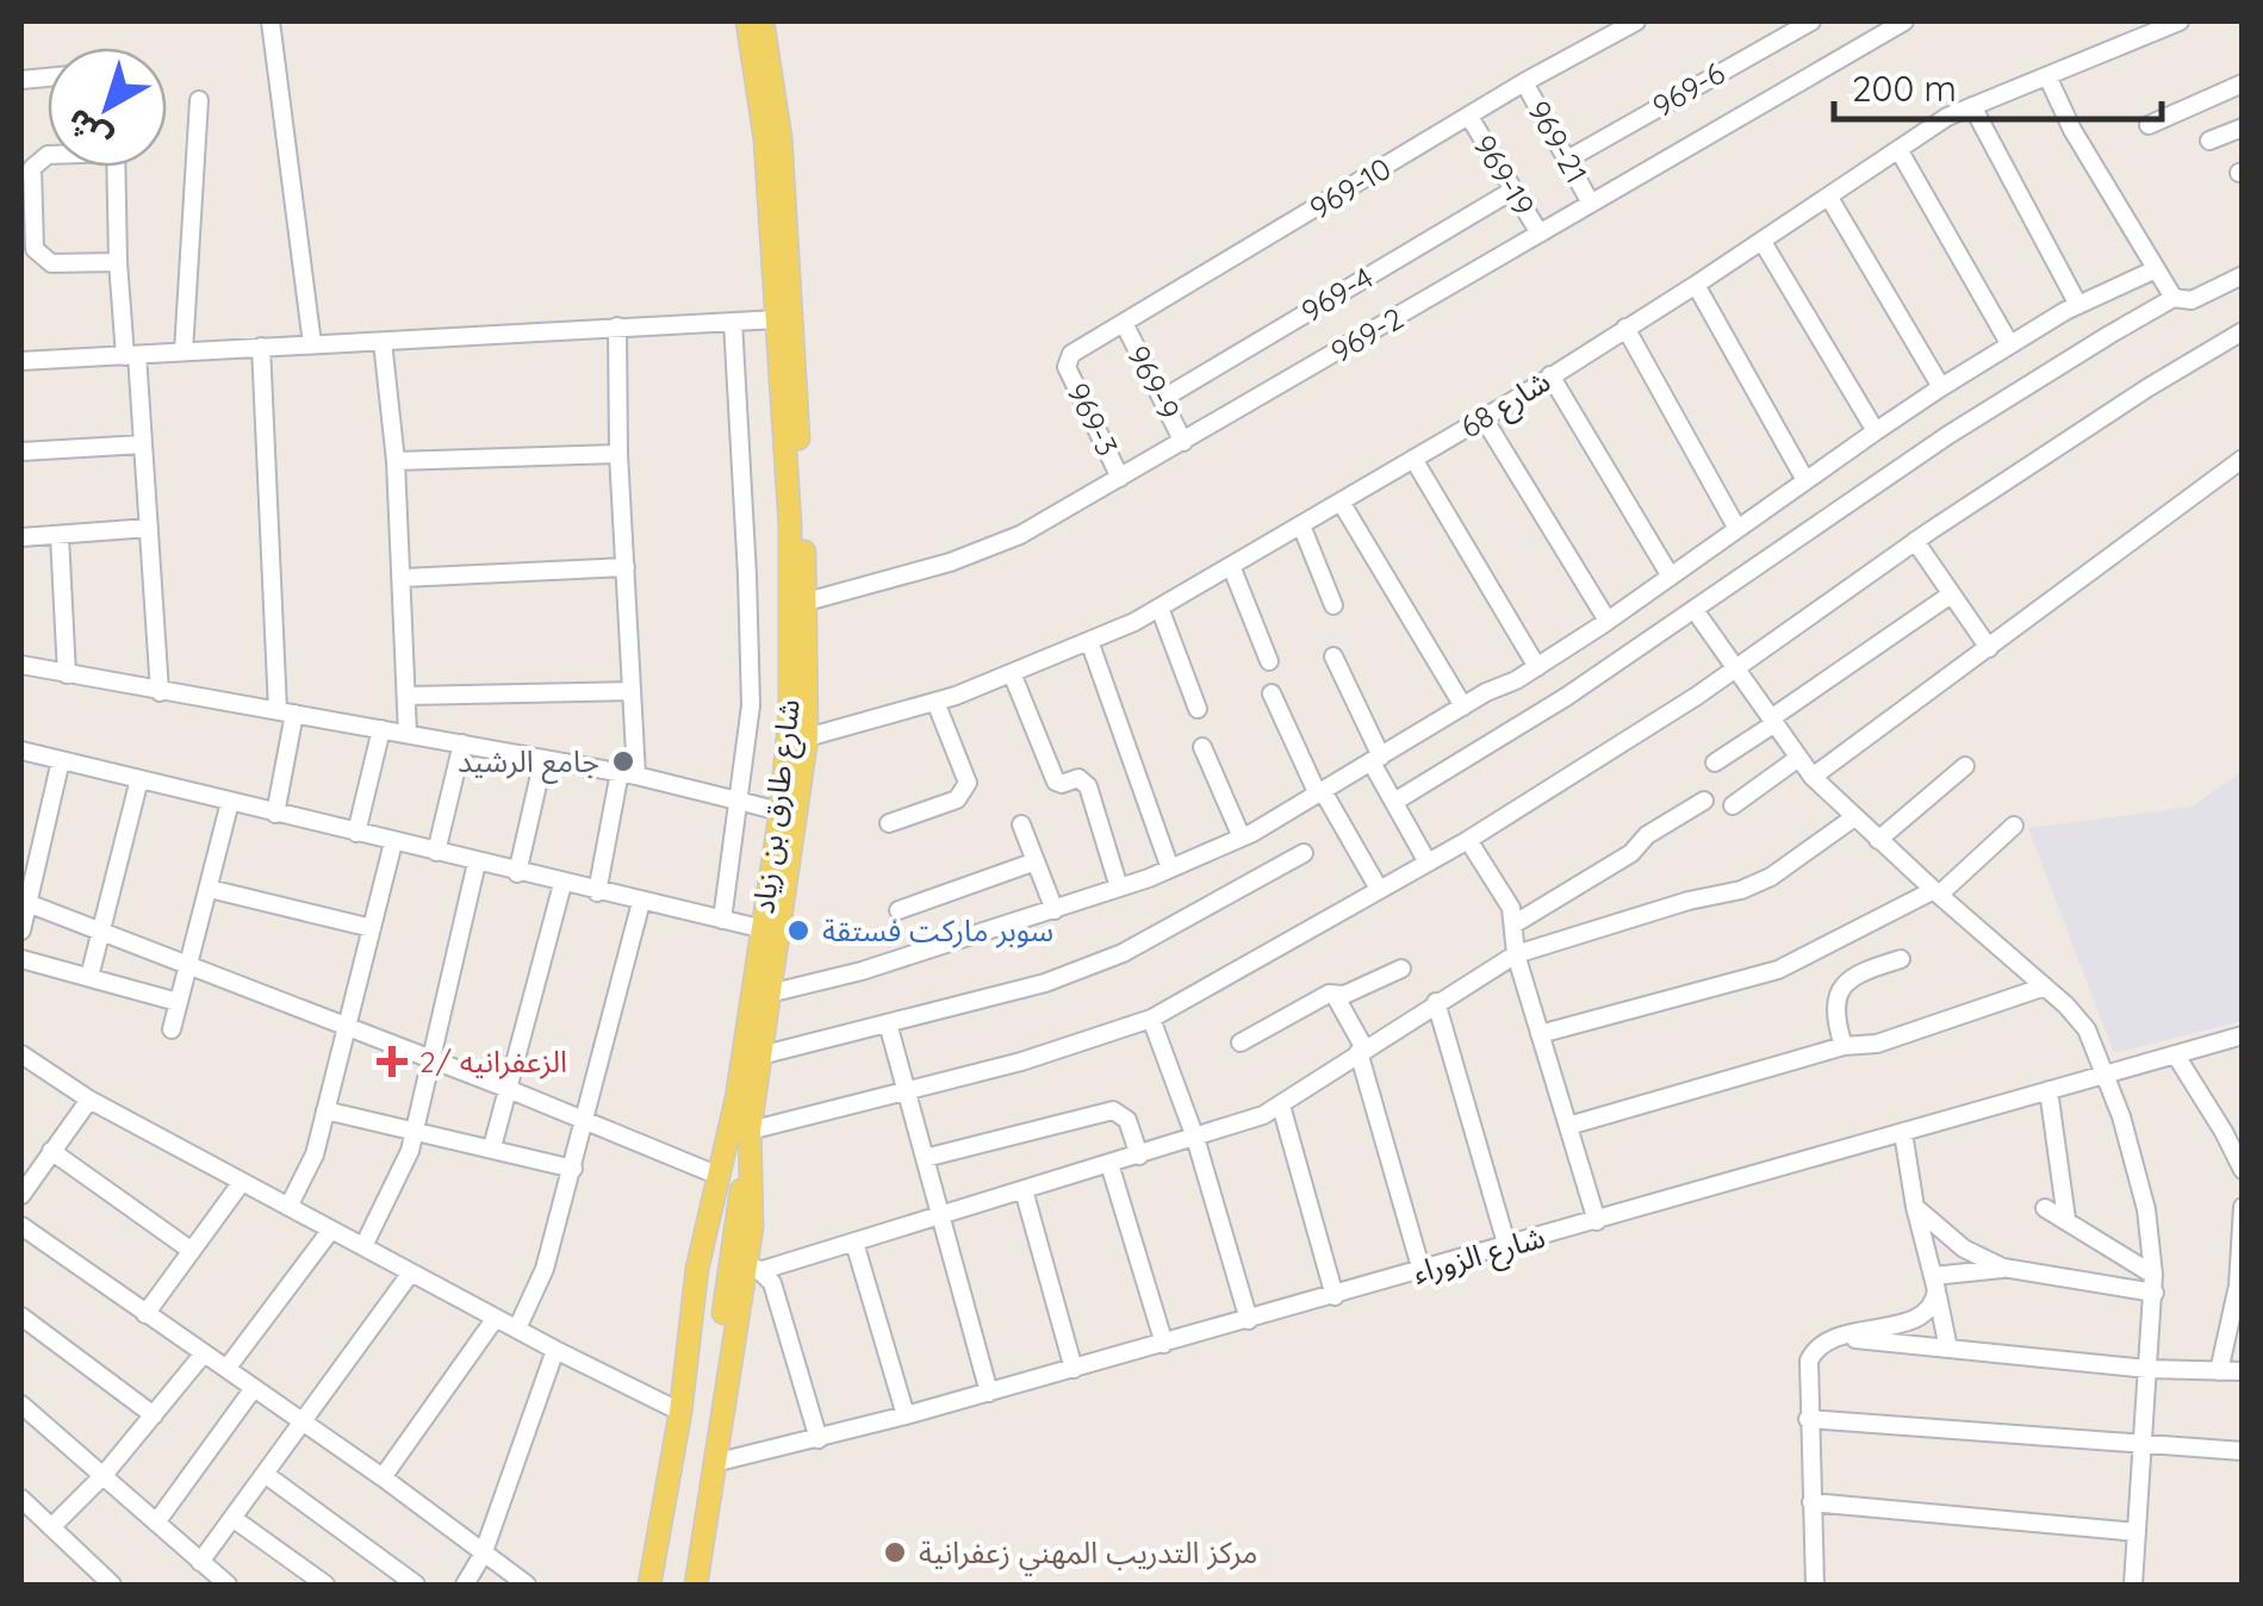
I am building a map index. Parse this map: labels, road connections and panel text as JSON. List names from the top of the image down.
{
  "streets": {
    "main road": ["شارع طارق بن زياد"],
    "street": [
      "969-6",
      "969-21",
      "969-19",
      "969-10",
      "969-4",
      "969-2",
      "969-9",
      "شارع 68",
      "969-3",
      "شارع الزوراء"
    ]
  },
  "crossings": [
    ["969-6", "969-21"],
    ["969-21", "969-10"],
    ["969-21", "969-2"],
    ["969-19", "969-10"],
    ["969-19", "969-4"],
    ["969-19", "969-2"],
    ["969-10", "969-9"],
    ["969-10", "969-3"],
    ["969-4", "969-9"],
    ["969-2", "969-9"],
    ["969-2", "969-3"],
    ["969-2", "شارع طارق بن زياد"],
    ["شارع 68", "شارع طارق بن زياد"],
    ["شارع طارق بن زياد", "شارع الزوراء"]
  ],
  "places": {
    "other": ["جامع الرشيد", "سوبر ماركت فستقة", "مركز التدريب المهني زعفرانية"],
    "health": ["الزعفرانيه /2"]
  },
  "scale_bar": "200 m",
  "north": "bottom left"
}
